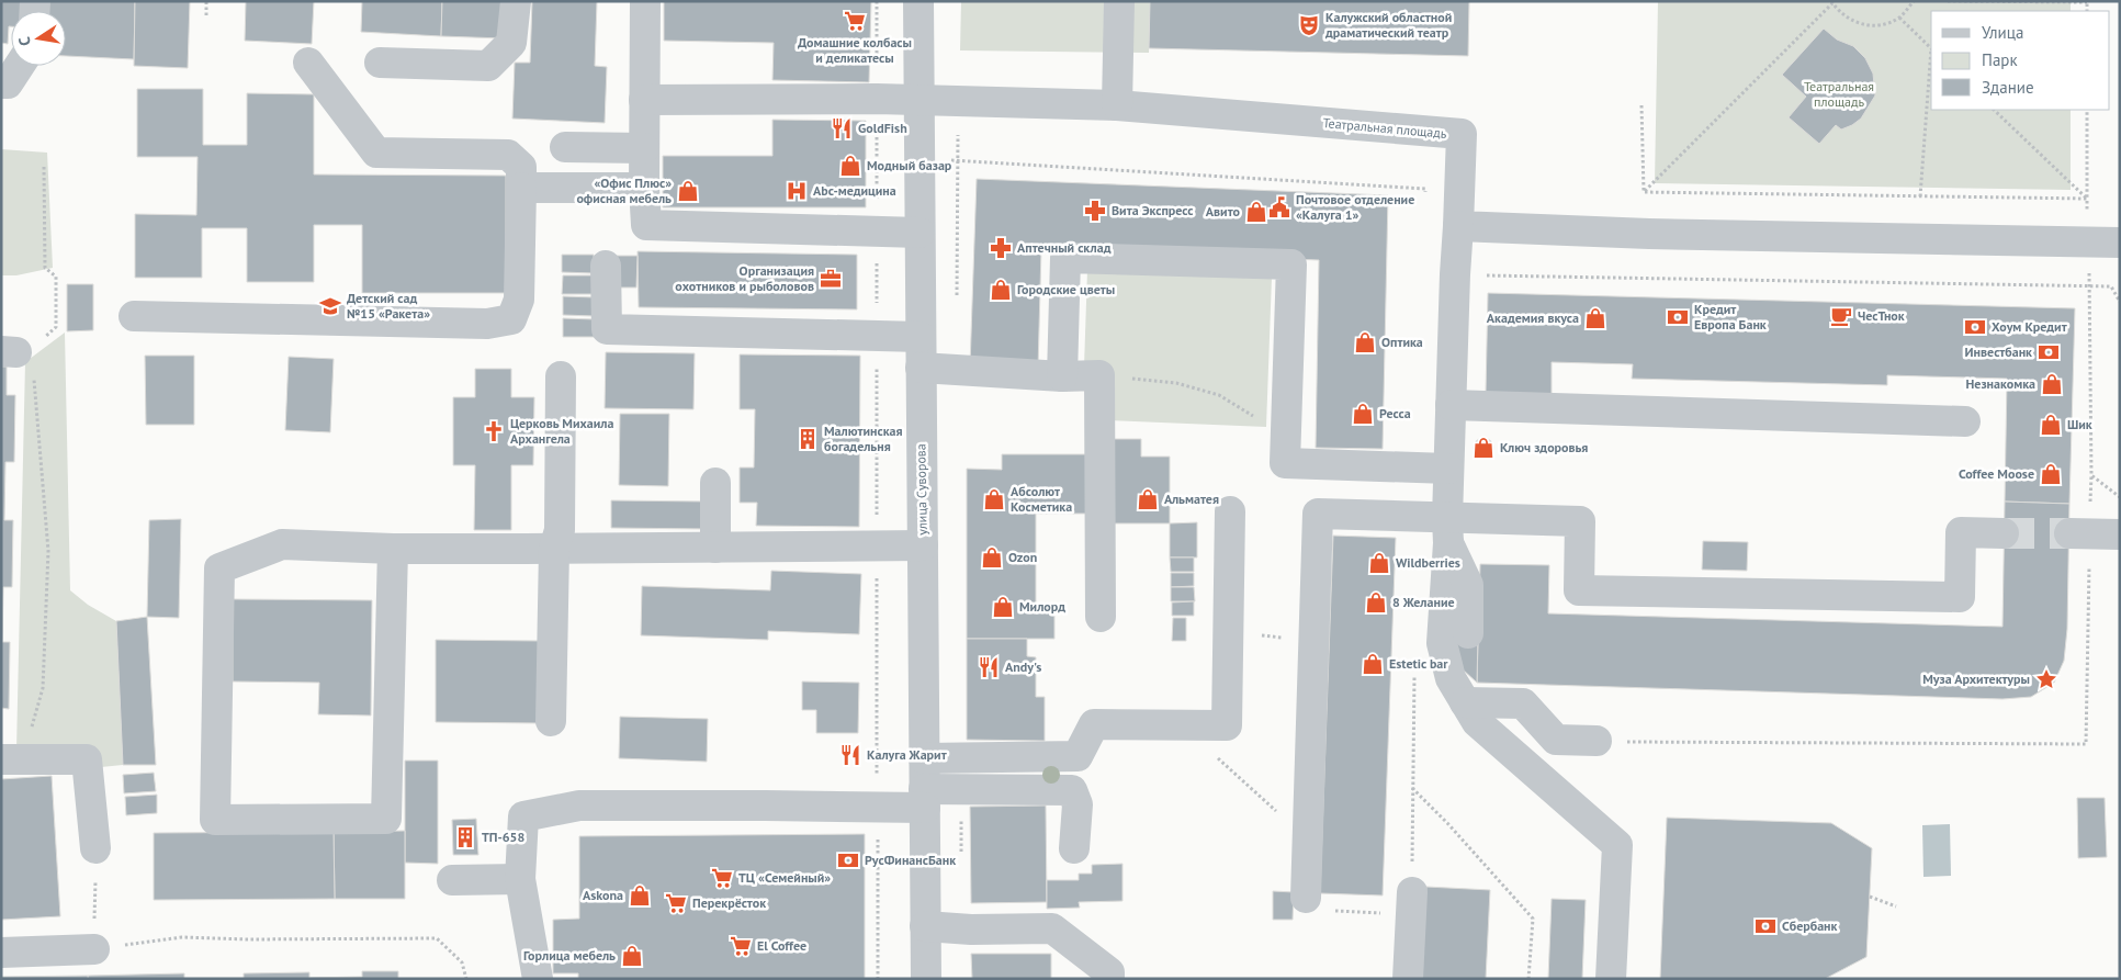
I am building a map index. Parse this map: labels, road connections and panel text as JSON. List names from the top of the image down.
{
  "streets": {
    "street": ["Театральная площадь", "улица Суворова"]
  },
  "crossings": [
    ["Театральная площадь", "улица Суворова"]
  ],
  "parks": ["Театральная площадь"],
  "places": {
    "supermarket": [
      "Домашние колбасы и деликатесы",
      "ТЦ «Семейный»",
      "Перекрёсток",
      "El Coffee"
    ],
    "theatre": ["Калужский областной драматический театр"],
    "restaurant": ["GoldFish", "Andy's", "Калуга Жарит"],
    "shop": [
      "Модный базар",
      "«Офис Плюс» офисная мебель",
      "Авито",
      "Городские цветы",
      "Академия вкуса",
      "Оптика",
      "Незнакомка",
      "Ресса",
      "Шик",
      "Ключ здоровья",
      "Coffee Moose",
      "Абсолют Косметика",
      "Альматея",
      "Ozon",
      "Wildberries",
      "8 Желание",
      "Милорд",
      "Estetic bar",
      "Askona",
      "Горлица мебель"
    ],
    "hospital": ["Abc-медицина"],
    "public building": ["Почтовое отделение «Калуга 1»"],
    "pharmacy": ["Вита Экспресс", "Аптечный склад"],
    "office": ["Организация охотников и рыболовов"],
    "school or university": ["Детский сад №15 «Ракета»"],
    "cafe": ["ЧесТнок"],
    "bank": [
      "Кредит Европа Банк",
      "Хоум Кредит",
      "Инвестбанк",
      "РусФинансБанк",
      "Сбербанк"
    ],
    "church": ["Церковь Михаила Архангела"],
    "building": ["Малютинская богадельня", "ТП-658"],
    "place": ["Муза Архитектуры"]
  },
  "legend": ["Улица", "Парк", "Здание"],
  "north": "left"
}
